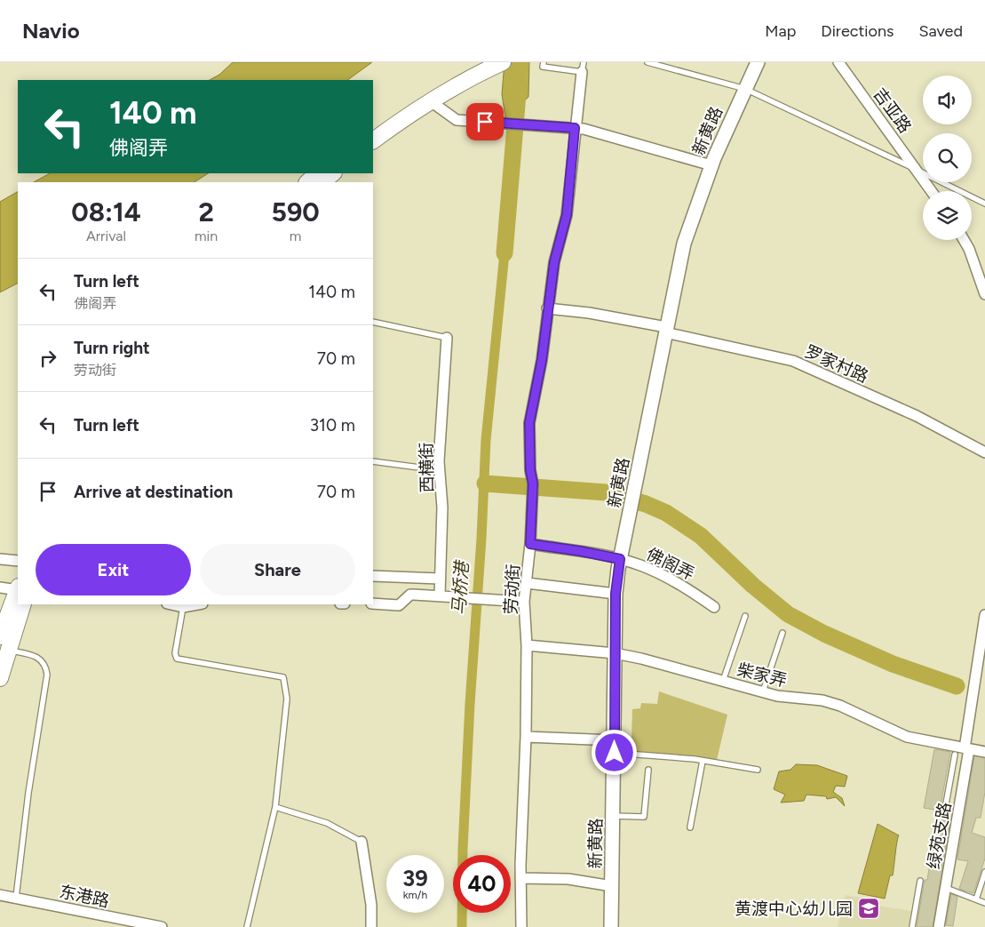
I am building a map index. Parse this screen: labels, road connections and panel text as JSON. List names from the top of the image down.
{
  "streets": {
    "street": [
      "吉亚路",
      "新黄路",
      "罗家村路",
      "西横街",
      "佛阁弄",
      "劳动街",
      "柴家弄",
      "绿苑支路",
      "东港路"
    ]
  },
  "crossings": [
    ["新黄路", "罗家村路"],
    ["新黄路", "佛阁弄"],
    ["新黄路", "柴家弄"],
    ["罗家村路", "劳动街"],
    ["佛阁弄", "劳动街"],
    ["劳动街", "柴家弄"],
    ["柴家弄", "绿苑支路"]
  ],
  "water": ["马桥港"],
  "places": {
    "school or university": ["黄渡中心幼儿园"]
  },
  "page": {
    "header": "Navio",
    "nav": ["Map", "Directions", "Saved"],
    "turn": ["140 m", "佛阁弄"],
    "eta": [
      "08:14",
      "Arrival",
      "2",
      "min",
      "590",
      "m"
    ],
    "list": [
      {
        "name": "Turn left",
        "note": "佛阁弄",
        "value": "140 m"
      },
      {
        "name": "Turn right",
        "note": "劳动街",
        "value": "70 m"
      },
      {
        "name": "Turn left",
        "value": "310 m"
      },
      {
        "name": "Arrive at destination",
        "value": "70 m"
      }
    ],
    "buttons": ["Exit", "Share"],
    "speed": "39 km/h",
    "limit": "40"
  }
}
